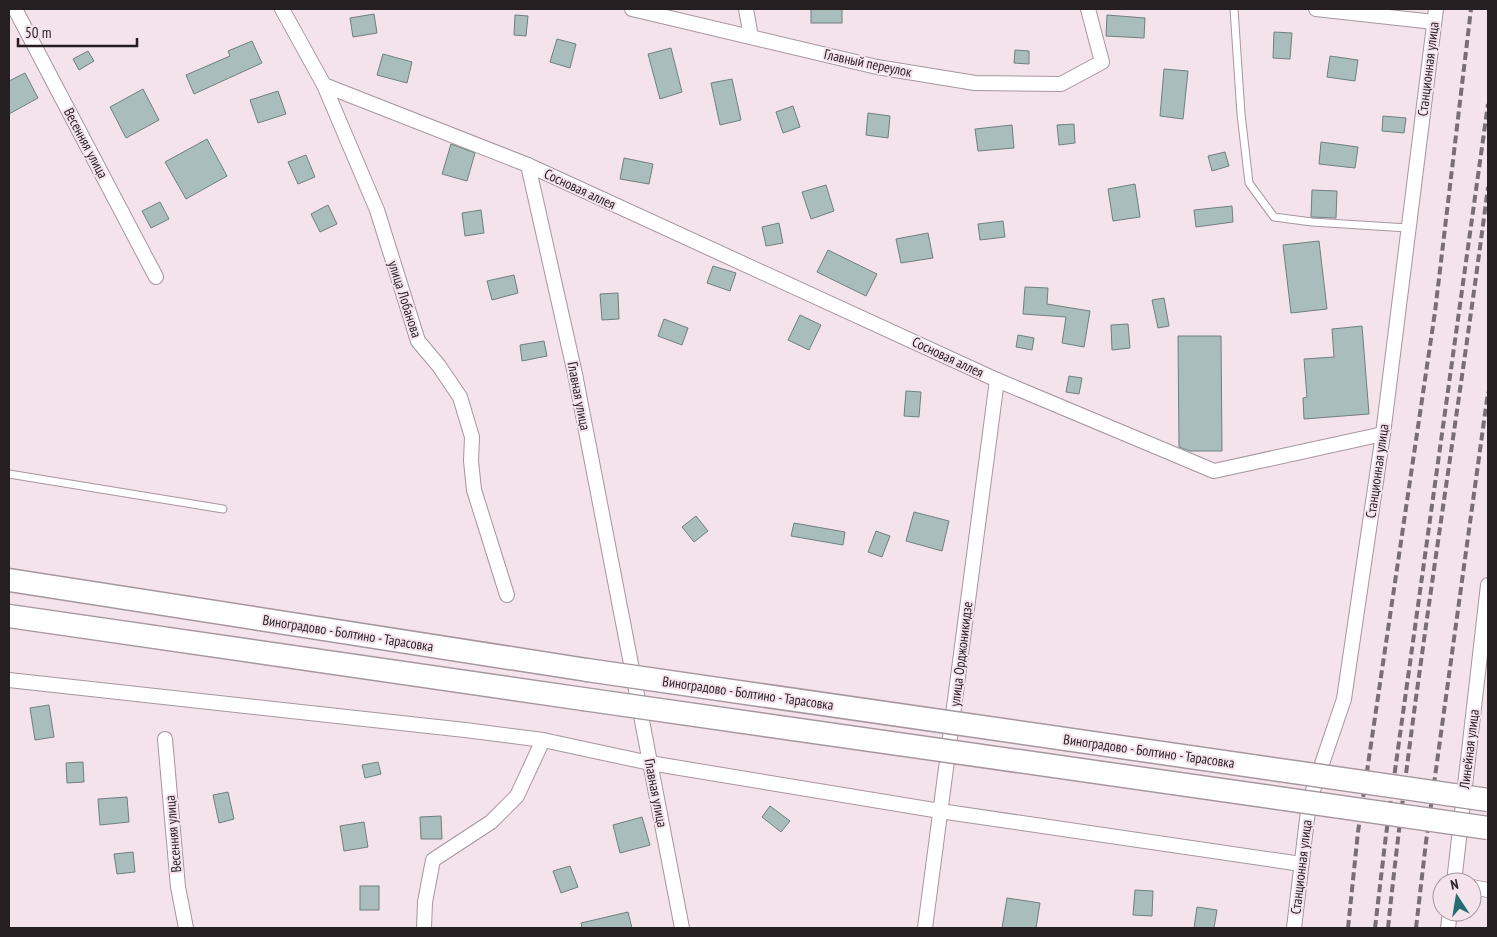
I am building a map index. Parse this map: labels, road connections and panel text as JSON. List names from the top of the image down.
{
  "streets": {
    "main road": ["Виноградово - Болтино - Тарасовка"],
    "street": [
      "Главный переулок",
      "Станционная улица",
      "Весенняя улица",
      "Сосновая аллея",
      "улица Лобанова",
      "Главная улица",
      "улица Орджоникидзе",
      "Линейная улица"
    ]
  },
  "crossings": [
    ["Станционная улица", "Сосновая аллея"],
    ["Сосновая аллея", "Главная улица"],
    ["Сосновая аллея", "улица Орджоникидзе"]
  ],
  "scale_bar": "50 m",
  "north": "top"
}
